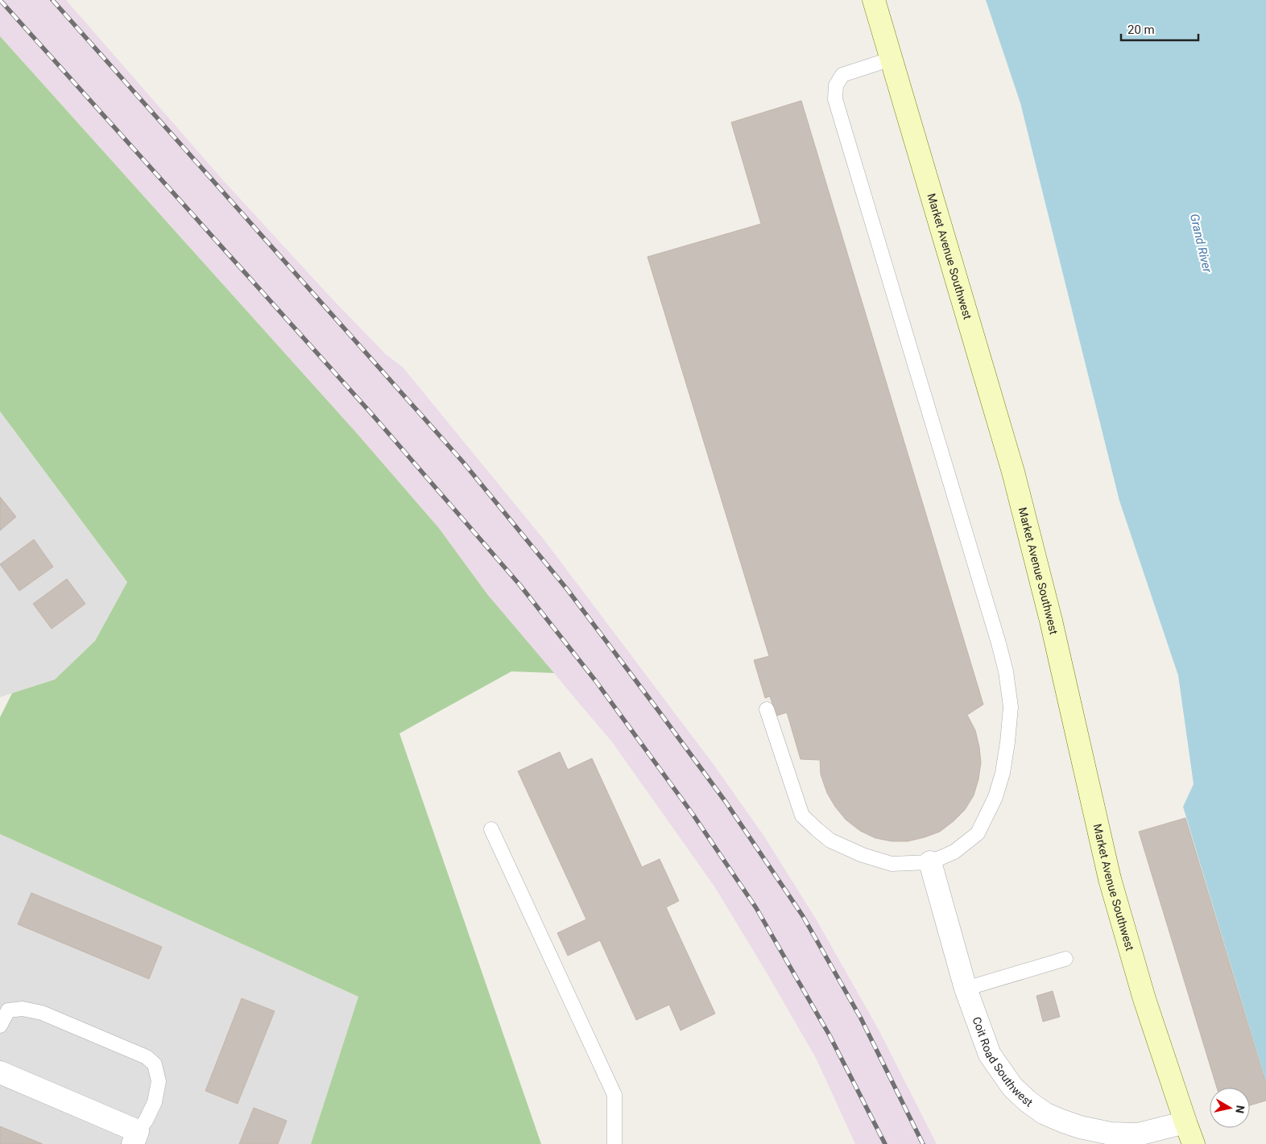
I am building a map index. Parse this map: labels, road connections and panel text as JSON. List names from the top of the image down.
{
  "streets": {
    "main road": ["Market Avenue Southwest"],
    "street": ["Coit Road Southwest"]
  },
  "crossings": [
    ["Market Avenue Southwest", "Coit Road Southwest"]
  ],
  "water": ["Grand River"],
  "scale_bar": "20 m",
  "north": "right"
}
